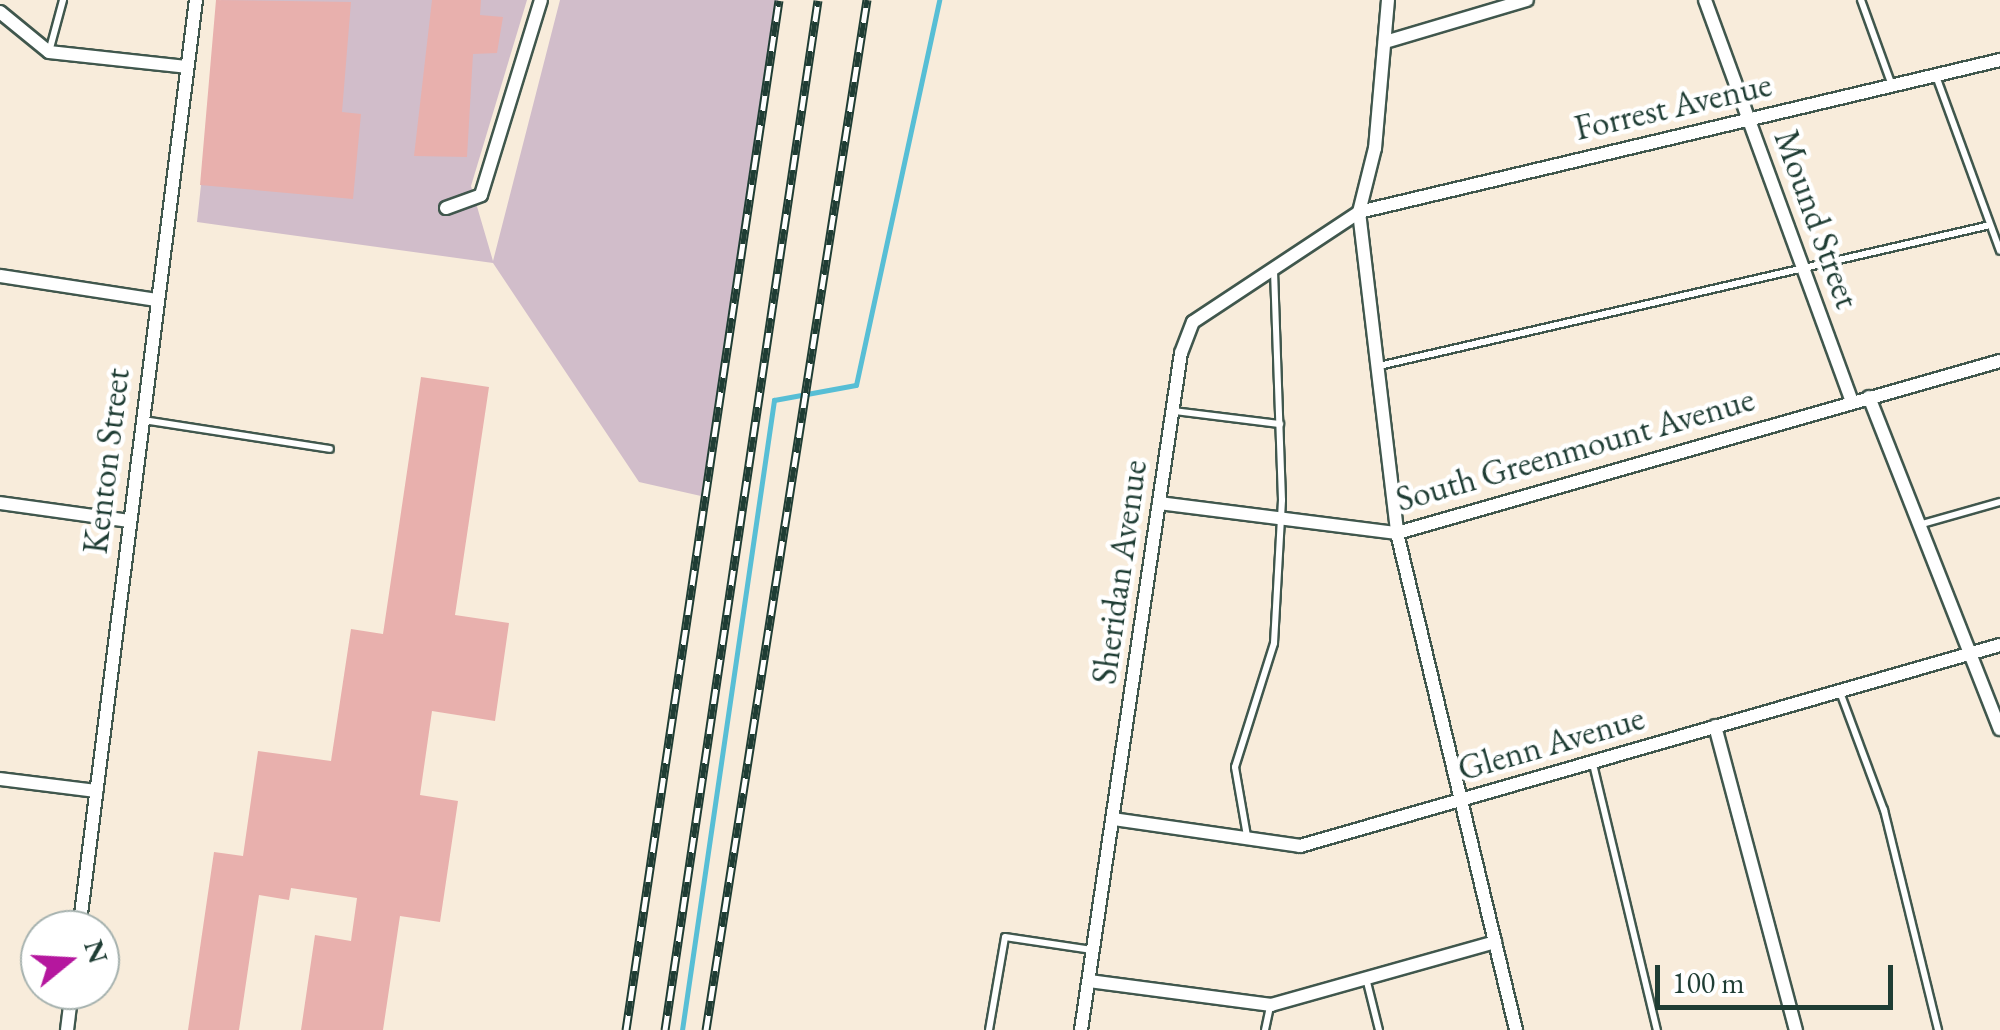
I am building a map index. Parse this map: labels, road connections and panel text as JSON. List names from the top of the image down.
{
  "streets": {
    "street": [
      "Forrest Avenue",
      "Mound Street",
      "South Greenmount Avenue",
      "Kenton Street",
      "Sheridan Avenue",
      "Glenn Avenue"
    ]
  },
  "crossings": [
    ["Forrest Avenue", "Mound Street"],
    ["Forrest Avenue", "Sheridan Avenue"],
    ["Mound Street", "South Greenmount Avenue"],
    ["South Greenmount Avenue", "Sheridan Avenue"],
    ["Sheridan Avenue", "Glenn Avenue"]
  ],
  "scale_bar": "100 m",
  "north": "right"
}
